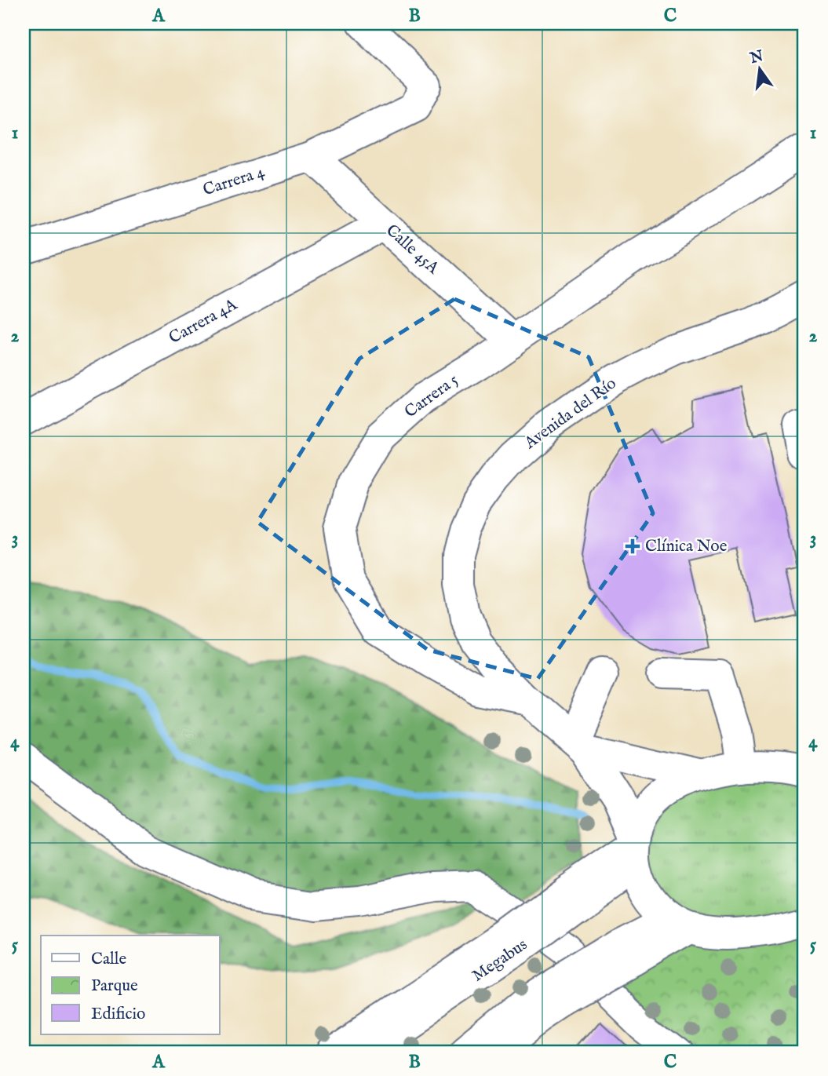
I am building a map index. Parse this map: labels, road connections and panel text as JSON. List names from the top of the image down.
{
  "streets": {
    "street": [
      "Carrera 4",
      "Calle 45A",
      "Carrera 4A",
      "Carrera 5",
      "Avenida del Río",
      "Megabus"
    ]
  },
  "crossings": [
    ["Carrera 4", "Calle 45A"],
    ["Calle 45A", "Carrera 4A"],
    ["Calle 45A", "Carrera 5"],
    ["Carrera 5", "Avenida del Río"]
  ],
  "places": {
    "health": ["Clínica Noe"]
  },
  "legend": ["Calle", "Parque", "Edificio"],
  "north": "top",
  "grid": {
    "columns": ["A", "B", "C"],
    "rows": [
      "1",
      "2",
      "3",
      "4",
      "5"
    ]
  }
}
